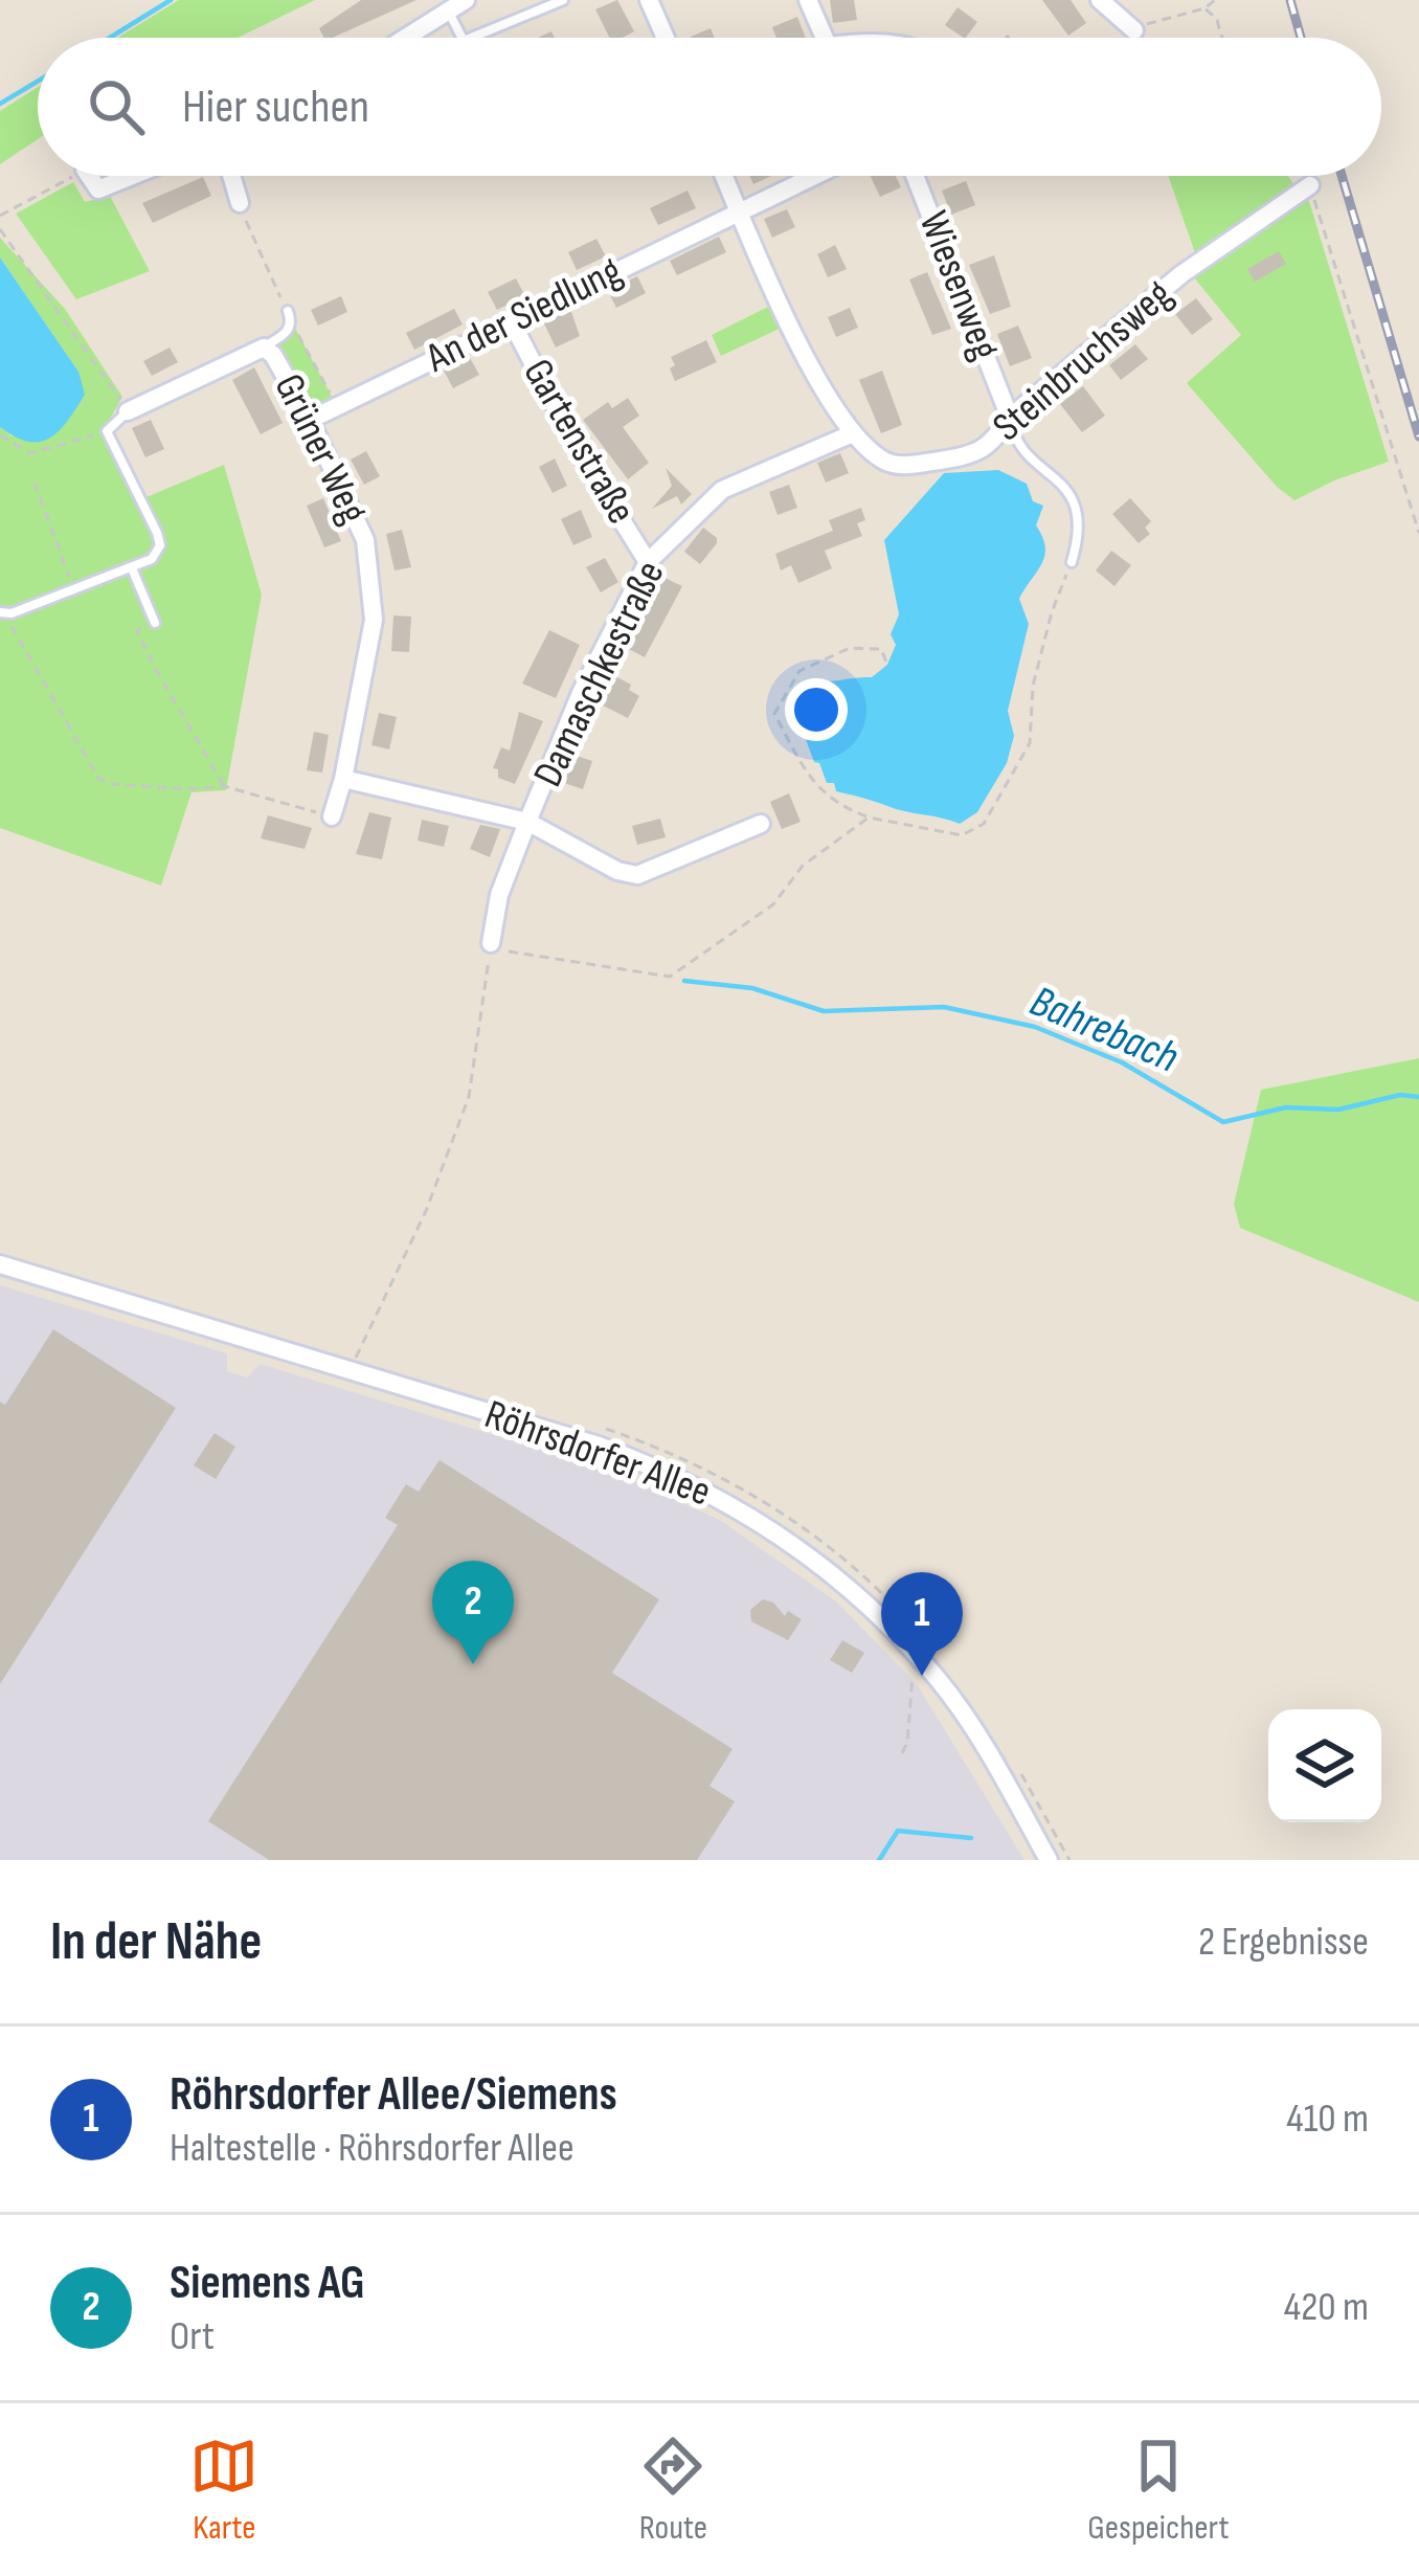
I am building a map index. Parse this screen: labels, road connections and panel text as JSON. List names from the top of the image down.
{
  "streets": {
    "street": [
      "Wiesenweg",
      "An der Siedlung",
      "Steinbruchsweg",
      "Gartenstraße",
      "Grüner Weg",
      "Damaschkestraße",
      "Röhrsdorfer Allee"
    ]
  },
  "crossings": [
    ["Wiesenweg", "Steinbruchsweg"],
    ["An der Siedlung", "Steinbruchsweg"],
    ["An der Siedlung", "Gartenstraße"],
    ["An der Siedlung", "Grüner Weg"],
    ["Steinbruchsweg", "Damaschkestraße"],
    ["Gartenstraße", "Damaschkestraße"]
  ],
  "water": ["Bahrebach"],
  "page": {
    "search": "Hier suchen",
    "pins": ["2", "1"],
    "heading": ["In der Nähe", "2 Ergebnisse"],
    "list": [
      {
        "mark": "1",
        "name": "Röhrsdorfer Allee/Siemens",
        "note": "Haltestelle · Röhrsdorfer Allee",
        "value": "410 m"
      },
      {
        "mark": "2",
        "name": "Siemens AG",
        "note": "Ort",
        "value": "420 m"
      }
    ],
    "nav": ["Karte", "Route", "Gespeichert"]
  }
}
